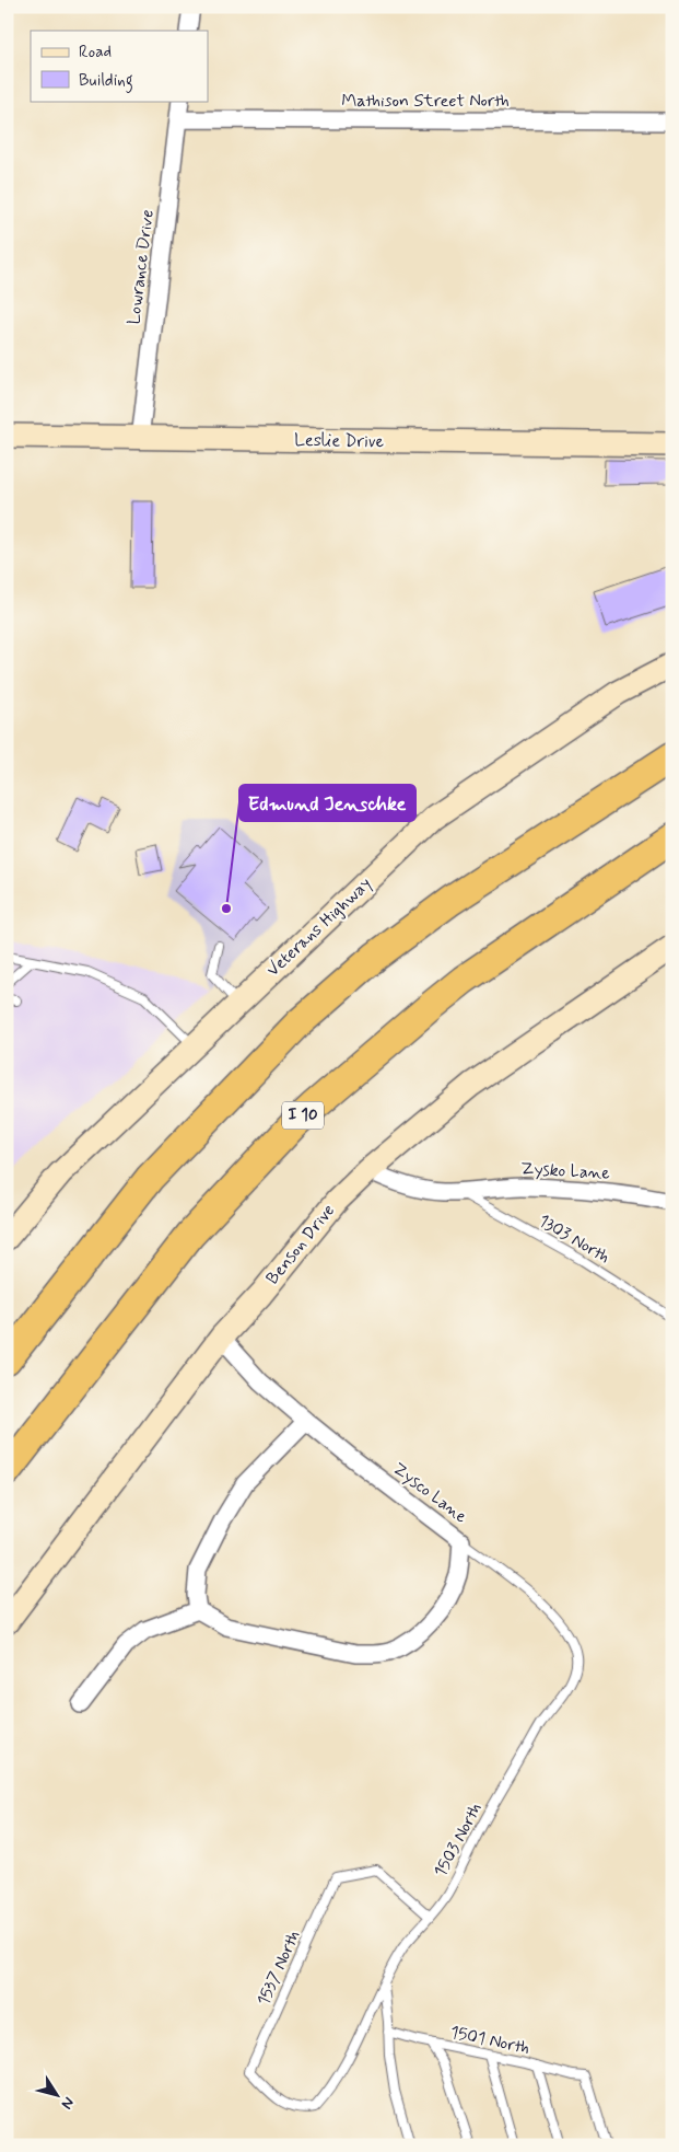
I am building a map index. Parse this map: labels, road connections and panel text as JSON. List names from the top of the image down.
{
  "streets": {
    "highway": ["I 10"],
    "street": [
      "Mathison Street North",
      "Lowrance Drive",
      "Leslie Drive",
      "Veterans Highway",
      "Zysko Lane",
      "Benson Drive",
      "Zysco Lane"
    ],
    "lane": [
      "1303 North",
      "1503 North",
      "1537 North",
      "1501 North"
    ]
  },
  "crossings": [
    ["Mathison Street North", "Lowrance Drive"],
    ["Lowrance Drive", "Leslie Drive"],
    ["Zysko Lane", "1303 North"],
    ["Zysko Lane", "Benson Drive"],
    ["Benson Drive", "Zysco Lane"],
    ["Zysco Lane", "1503 North"],
    ["1503 North", "1537 North"]
  ],
  "places": ["Edmund Jenschke"],
  "legend": ["Road", "Building"],
  "north": "bottom right"
}
